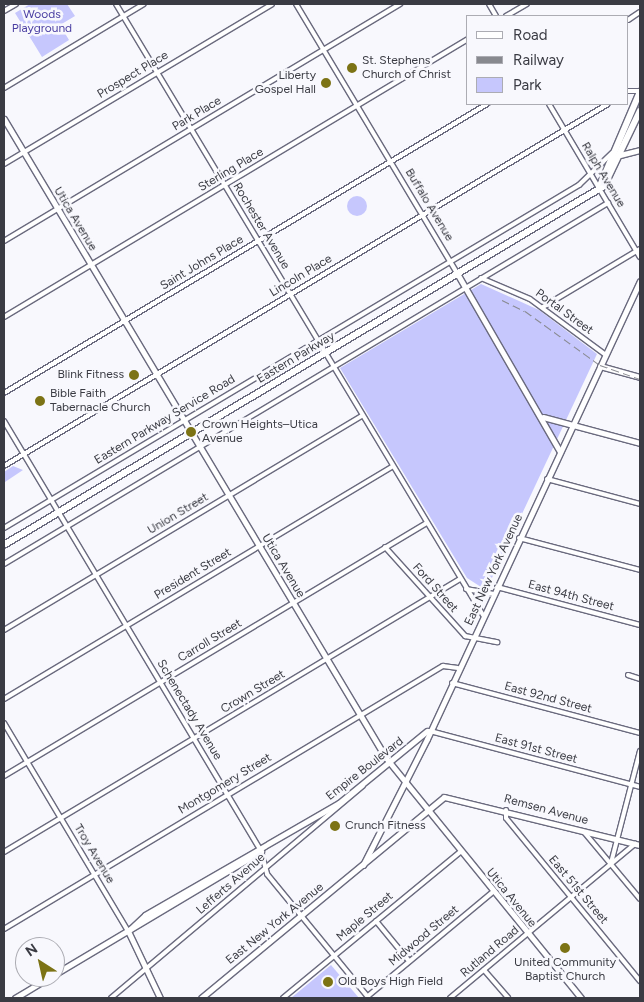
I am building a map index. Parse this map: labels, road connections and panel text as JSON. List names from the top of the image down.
{
  "streets": {
    "main road": [
      "Buffalo Avenue",
      "Utica Avenue",
      "Eastern Parkway",
      "East New York Avenue",
      "Empire Boulevard",
      "Remsen Avenue",
      "Troy Avenue"
    ],
    "street": [
      "Prospect Place",
      "Park Place",
      "Sterling Place",
      "Ralph Avenue",
      "Rochester Avenue",
      "Saint Johns Place",
      "Lincoln Place",
      "Portal Street",
      "Eastern Parkway Service Road",
      "Union Street",
      "President Street",
      "Ford Street",
      "East 94th Street",
      "Carroll Street",
      "Crown Street",
      "East 92nd Street",
      "Schenectady Avenue",
      "East 91st Street",
      "Montgomery Street",
      "Lefferts Avenue",
      "East 51st Street",
      "Maple Street",
      "Midwood Street",
      "Rutland Road"
    ]
  },
  "crossings": [
    ["Prospect Place", "Utica Avenue"],
    ["Prospect Place", "Rochester Avenue"],
    ["Park Place", "Buffalo Avenue"],
    ["Park Place", "Utica Avenue"],
    ["Park Place", "Rochester Avenue"],
    ["Sterling Place", "Buffalo Avenue"],
    ["Sterling Place", "Utica Avenue"],
    ["Sterling Place", "Rochester Avenue"],
    ["Ralph Avenue", "Lincoln Place"],
    ["Ralph Avenue", "Eastern Parkway"],
    ["Ralph Avenue", "Eastern Parkway Service Road"],
    ["Buffalo Avenue", "Saint Johns Place"],
    ["Buffalo Avenue", "Lincoln Place"],
    ["Buffalo Avenue", "Eastern Parkway"],
    ["Buffalo Avenue", "Eastern Parkway Service Road"],
    ["Buffalo Avenue", "East New York Avenue"],
    ["Utica Avenue", "Saint Johns Place"],
    ["Utica Avenue", "Lincoln Place"],
    ["Utica Avenue", "Eastern Parkway"],
    ["Utica Avenue", "Eastern Parkway Service Road"],
    ["Utica Avenue", "Union Street"],
    ["Utica Avenue", "East New York Avenue"],
    ["Utica Avenue", "President Street"],
    ["Utica Avenue", "Carroll Street"],
    ["Utica Avenue", "Crown Street"],
    ["Utica Avenue", "Empire Boulevard"],
    ["Utica Avenue", "Montgomery Street"],
    ["Utica Avenue", "Maple Street"],
    ["Utica Avenue", "Midwood Street"],
    ["Utica Avenue", "Rutland Road"],
    ["Rochester Avenue", "Saint Johns Place"],
    ["Rochester Avenue", "Lincoln Place"],
    ["Rochester Avenue", "Eastern Parkway"],
    ["Rochester Avenue", "Eastern Parkway Service Road"],
    ["Rochester Avenue", "Union Street"],
    ["Rochester Avenue", "East New York Avenue"],
    ["Rochester Avenue", "President Street"],
    ["Rochester Avenue", "Carroll Street"],
    ["Rochester Avenue", "Crown Street"],
    ["Lincoln Place", "Schenectady Avenue"],
    ["Portal Street", "East New York Avenue"],
    ["Eastern Parkway", "Schenectady Avenue"],
    ["Eastern Parkway Service Road", "Schenectady Avenue"],
    ["Union Street", "Schenectady Avenue"],
    ["East New York Avenue", "Ford Street"],
    ["East New York Avenue", "East 94th Street"],
    ["East New York Avenue", "East 92nd Street"],
    ["East New York Avenue", "Schenectady Avenue"],
    ["East New York Avenue", "East 91st Street"],
    ["East New York Avenue", "Empire Boulevard"],
    ["East New York Avenue", "Montgomery Street"],
    ["East New York Avenue", "Remsen Avenue"],
    ["President Street", "Schenectady Avenue"],
    ["Ford Street", "Carroll Street"],
    ["Ford Street", "Crown Street"],
    ["Carroll Street", "Schenectady Avenue"],
    ["Carroll Street", "Troy Avenue"],
    ["Crown Street", "Schenectady Avenue"],
    ["Crown Street", "Troy Avenue"],
    ["Schenectady Avenue", "Empire Boulevard"],
    ["Schenectady Avenue", "Montgomery Street"],
    ["Schenectady Avenue", "Lefferts Avenue"],
    ["Schenectady Avenue", "Maple Street"],
    ["Schenectady Avenue", "Midwood Street"],
    ["East 91st Street", "Empire Boulevard"],
    ["Empire Boulevard", "Troy Avenue"],
    ["Empire Boulevard", "Lefferts Avenue"],
    ["Montgomery Street", "Troy Avenue"],
    ["Remsen Avenue", "East 51st Street"],
    ["Remsen Avenue", "Rutland Road"],
    ["Troy Avenue", "Lefferts Avenue"],
    ["East 51st Street", "Rutland Road"]
  ],
  "parks": ["Woods Playground"],
  "places": [
    "St. Stephens Church of Christ",
    "Liberty Gospel Hall",
    "Blink Fitness",
    "Bible Faith Tabernacle Church",
    "Crown Heights–Utica Avenue",
    "Crunch Fitness",
    "United Community Baptist Church",
    "Old Boys High Field"
  ],
  "legend": ["Road", "Railway", "Park"],
  "north": "top left"
}
